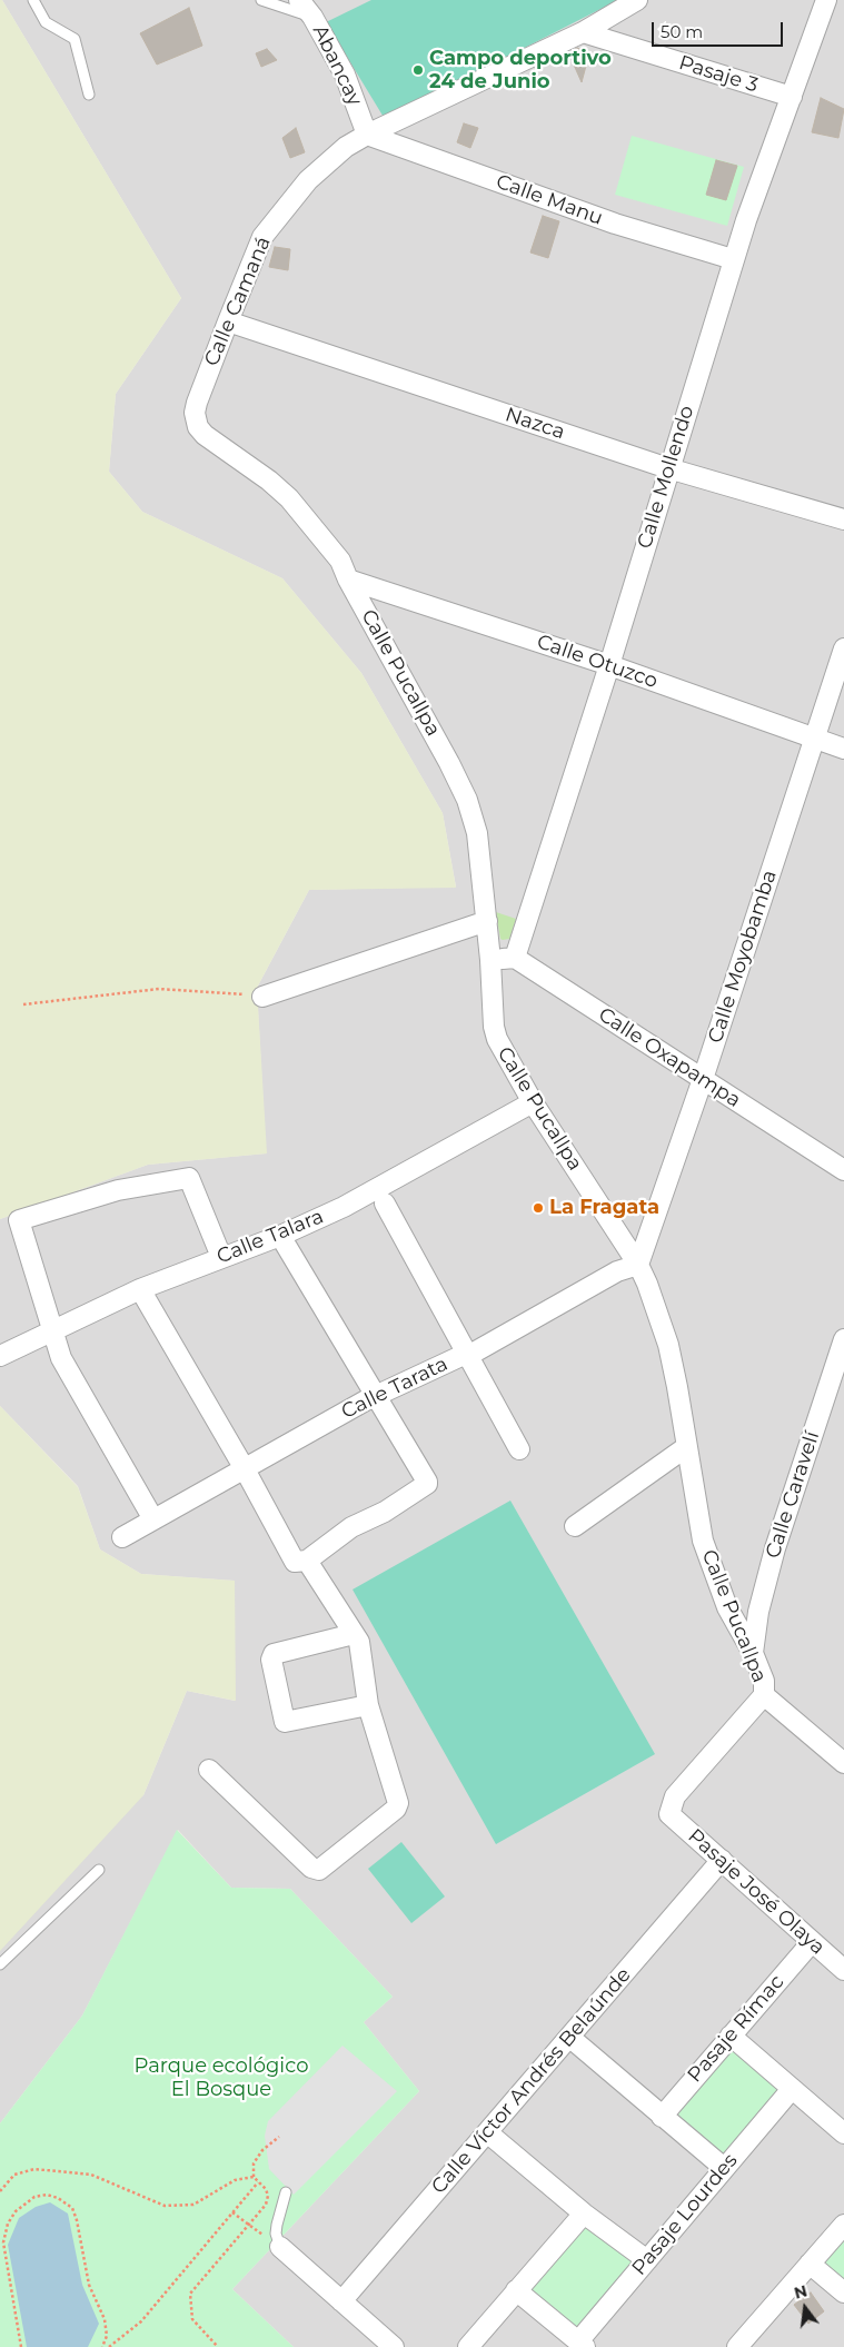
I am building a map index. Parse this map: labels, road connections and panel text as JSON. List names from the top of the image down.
{
  "streets": {
    "street": [
      "Abancay",
      "Pasaje 3",
      "Calle Manu",
      "Calle Camaná",
      "Nazca",
      "Calle Mollendo",
      "Calle Otuzco",
      "Calle Pucallpa",
      "Calle Moyobamba",
      "Calle Oxapampa",
      "Calle Talara",
      "Calle Tarata",
      "Calle Caravelí",
      "Pasaje José Olaya",
      "Pasaje Rímac",
      "Calle Víctor Andrés Belaúnde",
      "Pasaje Lourdes"
    ]
  },
  "crossings": [
    ["Abancay", "Calle Manu"],
    ["Abancay", "Calle Camaná"],
    ["Pasaje 3", "Calle Camaná"],
    ["Pasaje 3", "Calle Mollendo"],
    ["Calle Manu", "Calle Camaná"],
    ["Calle Manu", "Calle Mollendo"],
    ["Calle Camaná", "Nazca"],
    ["Calle Camaná", "Calle Otuzco"],
    ["Calle Camaná", "Calle Pucallpa"],
    ["Nazca", "Calle Mollendo"],
    ["Calle Mollendo", "Calle Otuzco"],
    ["Calle Mollendo", "Calle Oxapampa"],
    ["Calle Otuzco", "Calle Pucallpa"],
    ["Calle Otuzco", "Calle Moyobamba"],
    ["Calle Pucallpa", "Calle Moyobamba"],
    ["Calle Pucallpa", "Calle Talara"],
    ["Calle Pucallpa", "Calle Tarata"],
    ["Calle Pucallpa", "Calle Caravelí"],
    ["Calle Pucallpa", "Pasaje José Olaya"],
    ["Calle Moyobamba", "Calle Oxapampa"],
    ["Calle Moyobamba", "Calle Tarata"],
    ["Pasaje José Olaya", "Pasaje Rímac"],
    ["Pasaje José Olaya", "Calle Víctor Andrés Belaúnde"]
  ],
  "parks": ["Parque ecológico El Bosque"],
  "places": ["Campo deportivo 24 de Junio", "La Fragata"],
  "scale_bar": "50 m",
  "north": "top"
}
